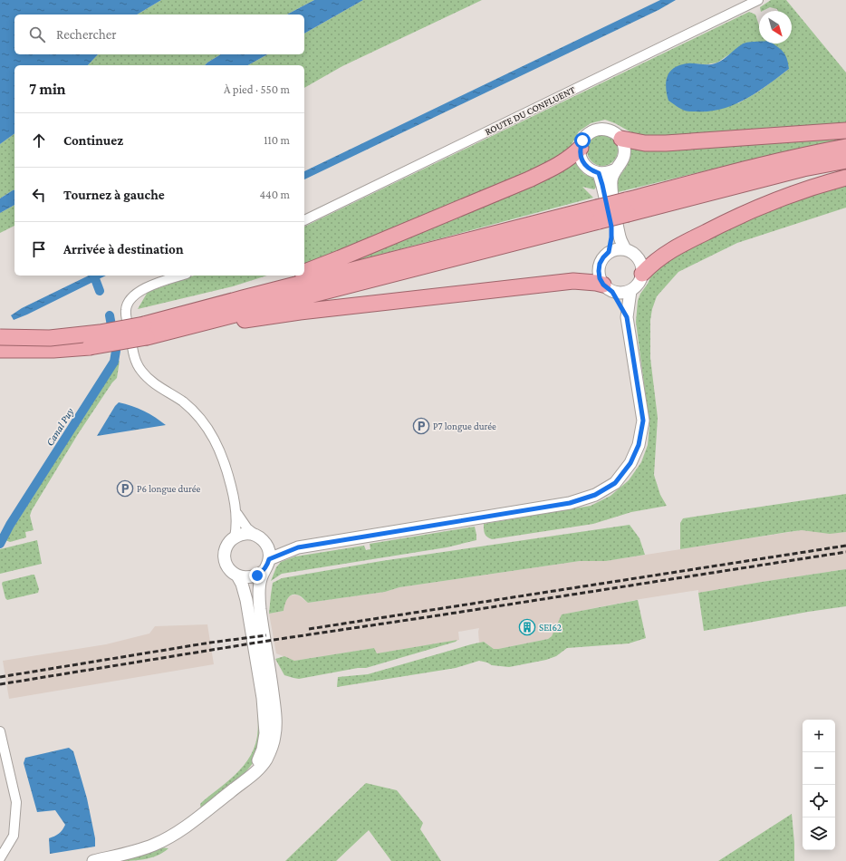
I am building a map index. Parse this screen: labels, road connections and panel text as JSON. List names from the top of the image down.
{
  "streets": {
    "street": ["ROUTE DU CONFLUENT"]
  },
  "water": ["Canal Puy"],
  "places": {
    "parking": ["P7 longue durée", "P6 longue durée"],
    "building": ["SEI62"]
  },
  "north": "bottom right",
  "page": {
    "search": "Rechercher",
    "heading": ["7 min", "À pied · 550 m"],
    "list": [
      ["Continuez", "110 m"],
      ["Tournez à gauche", "440 m"],
      "Arrivée à destination"
    ],
    "map_buttons": ["+", "−"]
  }
}
